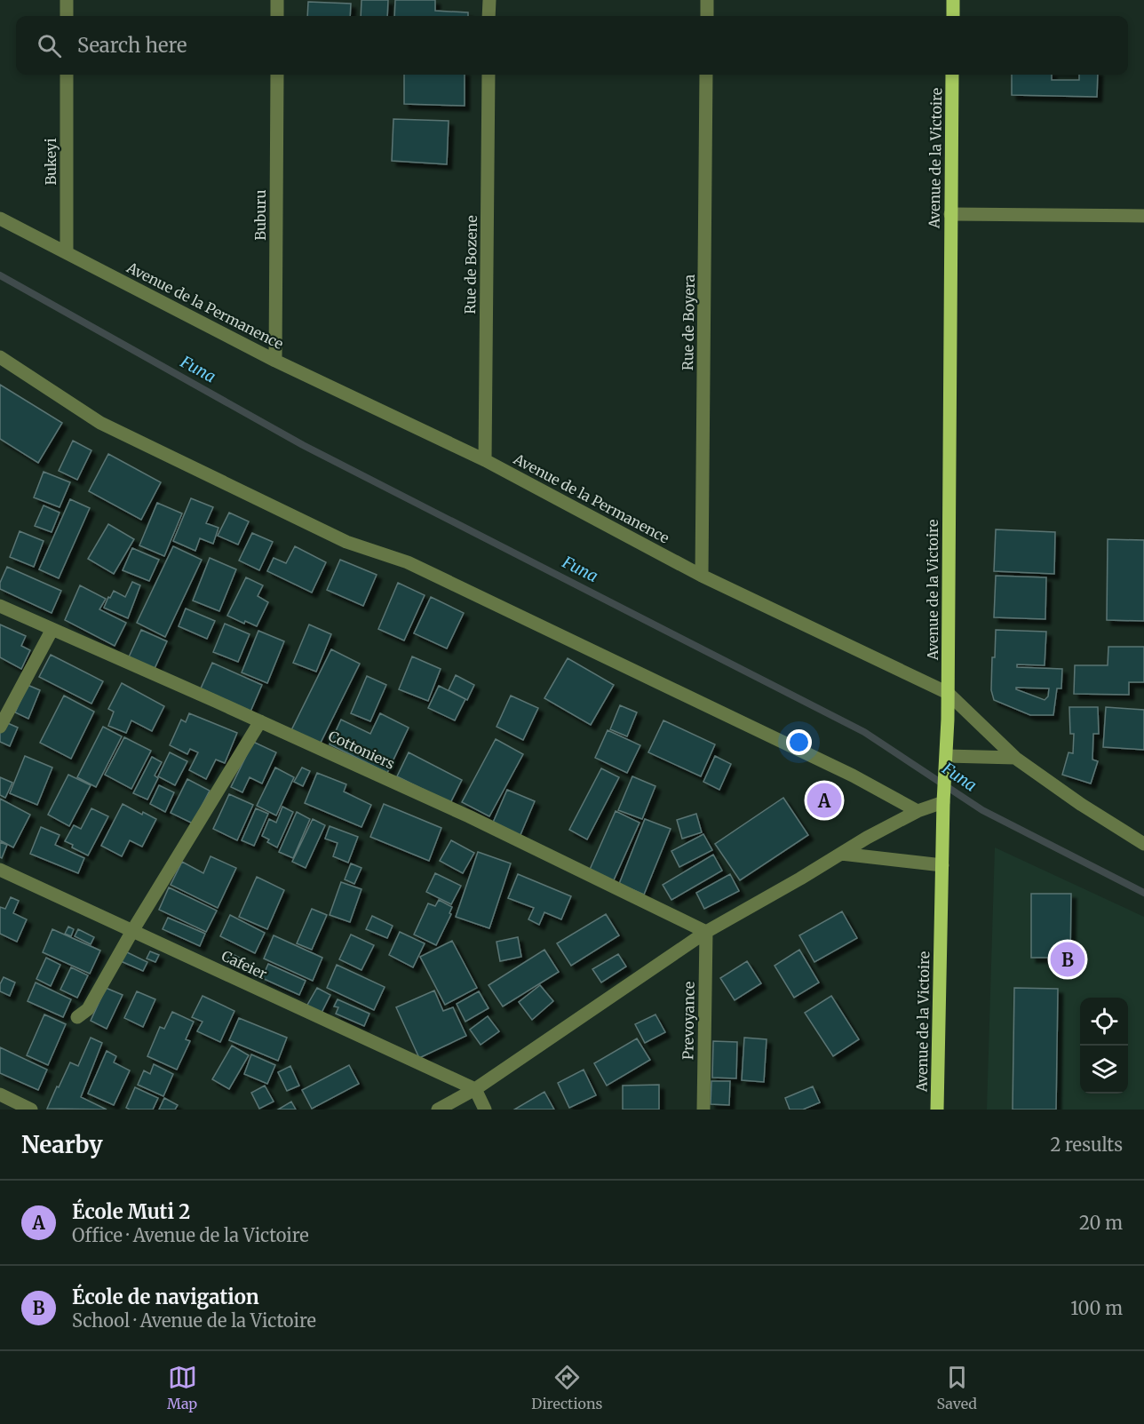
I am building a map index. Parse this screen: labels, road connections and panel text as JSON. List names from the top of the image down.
{
  "streets": {
    "main road": ["Avenue de la Victoire"],
    "street": [
      "Bukeyi",
      "Buburu",
      "Rue de Bozene",
      "Avenue de la Permanence",
      "Rue de Boyera",
      "Cottoniers",
      "Cafeier",
      "Prevoyance"
    ]
  },
  "crossings": [
    ["Avenue de la Victoire", "Avenue de la Permanence"],
    ["Bukeyi", "Avenue de la Permanence"],
    ["Buburu", "Avenue de la Permanence"],
    ["Rue de Bozene", "Avenue de la Permanence"],
    ["Avenue de la Permanence", "Rue de Boyera"],
    ["Cottoniers", "Prevoyance"]
  ],
  "water": ["Funa"],
  "page": {
    "search": "Search here",
    "pins": ["A", "B"],
    "heading": ["Nearby", "2 results"],
    "list": [
      {
        "mark": "A",
        "name": "École Muti 2",
        "note": "Office · Avenue de la Victoire",
        "value": "20 m"
      },
      {
        "mark": "B",
        "name": "École de navigation",
        "note": "School · Avenue de la Victoire",
        "value": "100 m"
      }
    ],
    "nav": ["Map", "Directions", "Saved"]
  }
}
